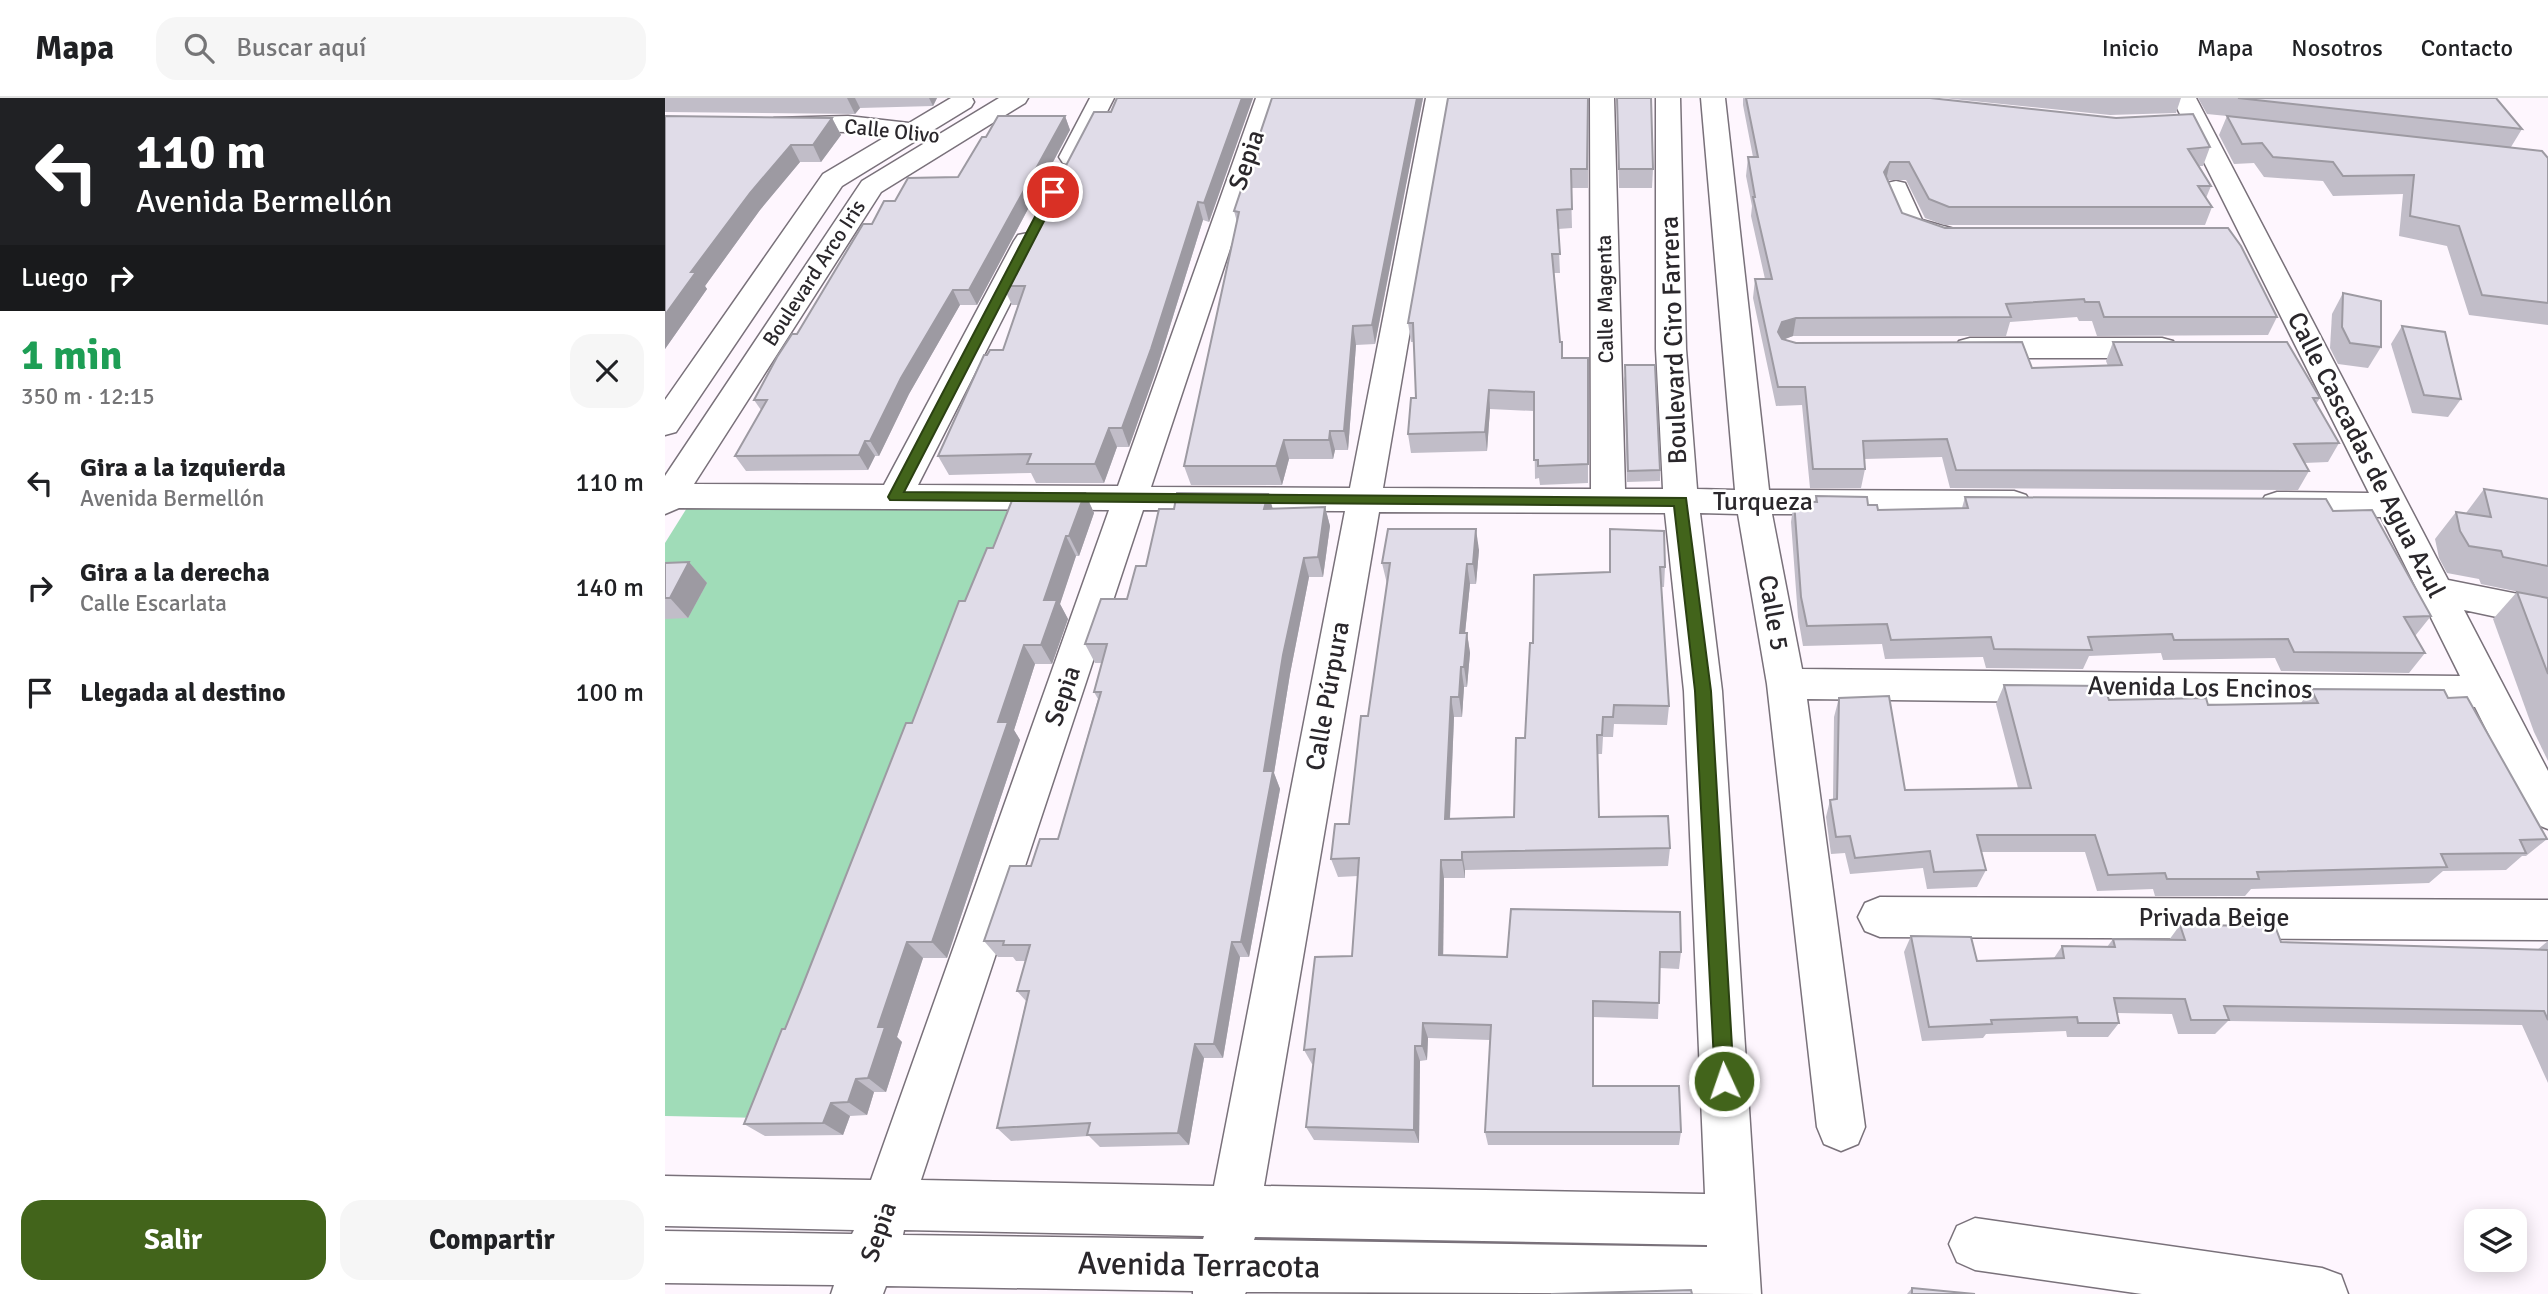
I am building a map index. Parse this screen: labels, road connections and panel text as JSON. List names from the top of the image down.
{
  "streets": {
    "street": [
      "Calle Olivo",
      "Sepia",
      "Boulevard Arco Iris",
      "Calle Magenta",
      "Boulevard Ciro Farrera",
      "Calle Cascadas de Agua Azul",
      "Turqueza",
      "Calle 5",
      "Avenida Los Encinos",
      "Calle Púrpura",
      "Privada Beige",
      "Avenida Terracota"
    ]
  },
  "crossings": [
    ["Calle Olivo", "Boulevard Arco Iris"],
    ["Sepia", "Turqueza"],
    ["Sepia", "Avenida Terracota"],
    ["Boulevard Arco Iris", "Turqueza"],
    ["Calle Magenta", "Turqueza"],
    ["Boulevard Ciro Farrera", "Turqueza"],
    ["Boulevard Ciro Farrera", "Avenida Terracota"],
    ["Calle Cascadas de Agua Azul", "Avenida Los Encinos"],
    ["Turqueza", "Calle 5"],
    ["Turqueza", "Calle Púrpura"],
    ["Calle 5", "Avenida Los Encinos"],
    ["Calle Púrpura", "Avenida Terracota"]
  ],
  "page": {
    "header": "Mapa",
    "search": "Buscar aquí",
    "nav": [
      "Inicio",
      "Mapa",
      "Nosotros",
      "Contacto"
    ],
    "turn": ["110 m", "Avenida Bermellón"],
    "then": "Luego",
    "heading": ["1 min", "350 m · 12:15"],
    "list": [
      {
        "name": "Gira a la izquierda",
        "note": "Avenida Bermellón",
        "value": "110 m"
      },
      {
        "name": "Gira a la derecha",
        "note": "Calle Escarlata",
        "value": "140 m"
      },
      {
        "name": "Llegada al destino",
        "value": "100 m"
      }
    ],
    "buttons": ["Salir", "Compartir"]
  }
}
